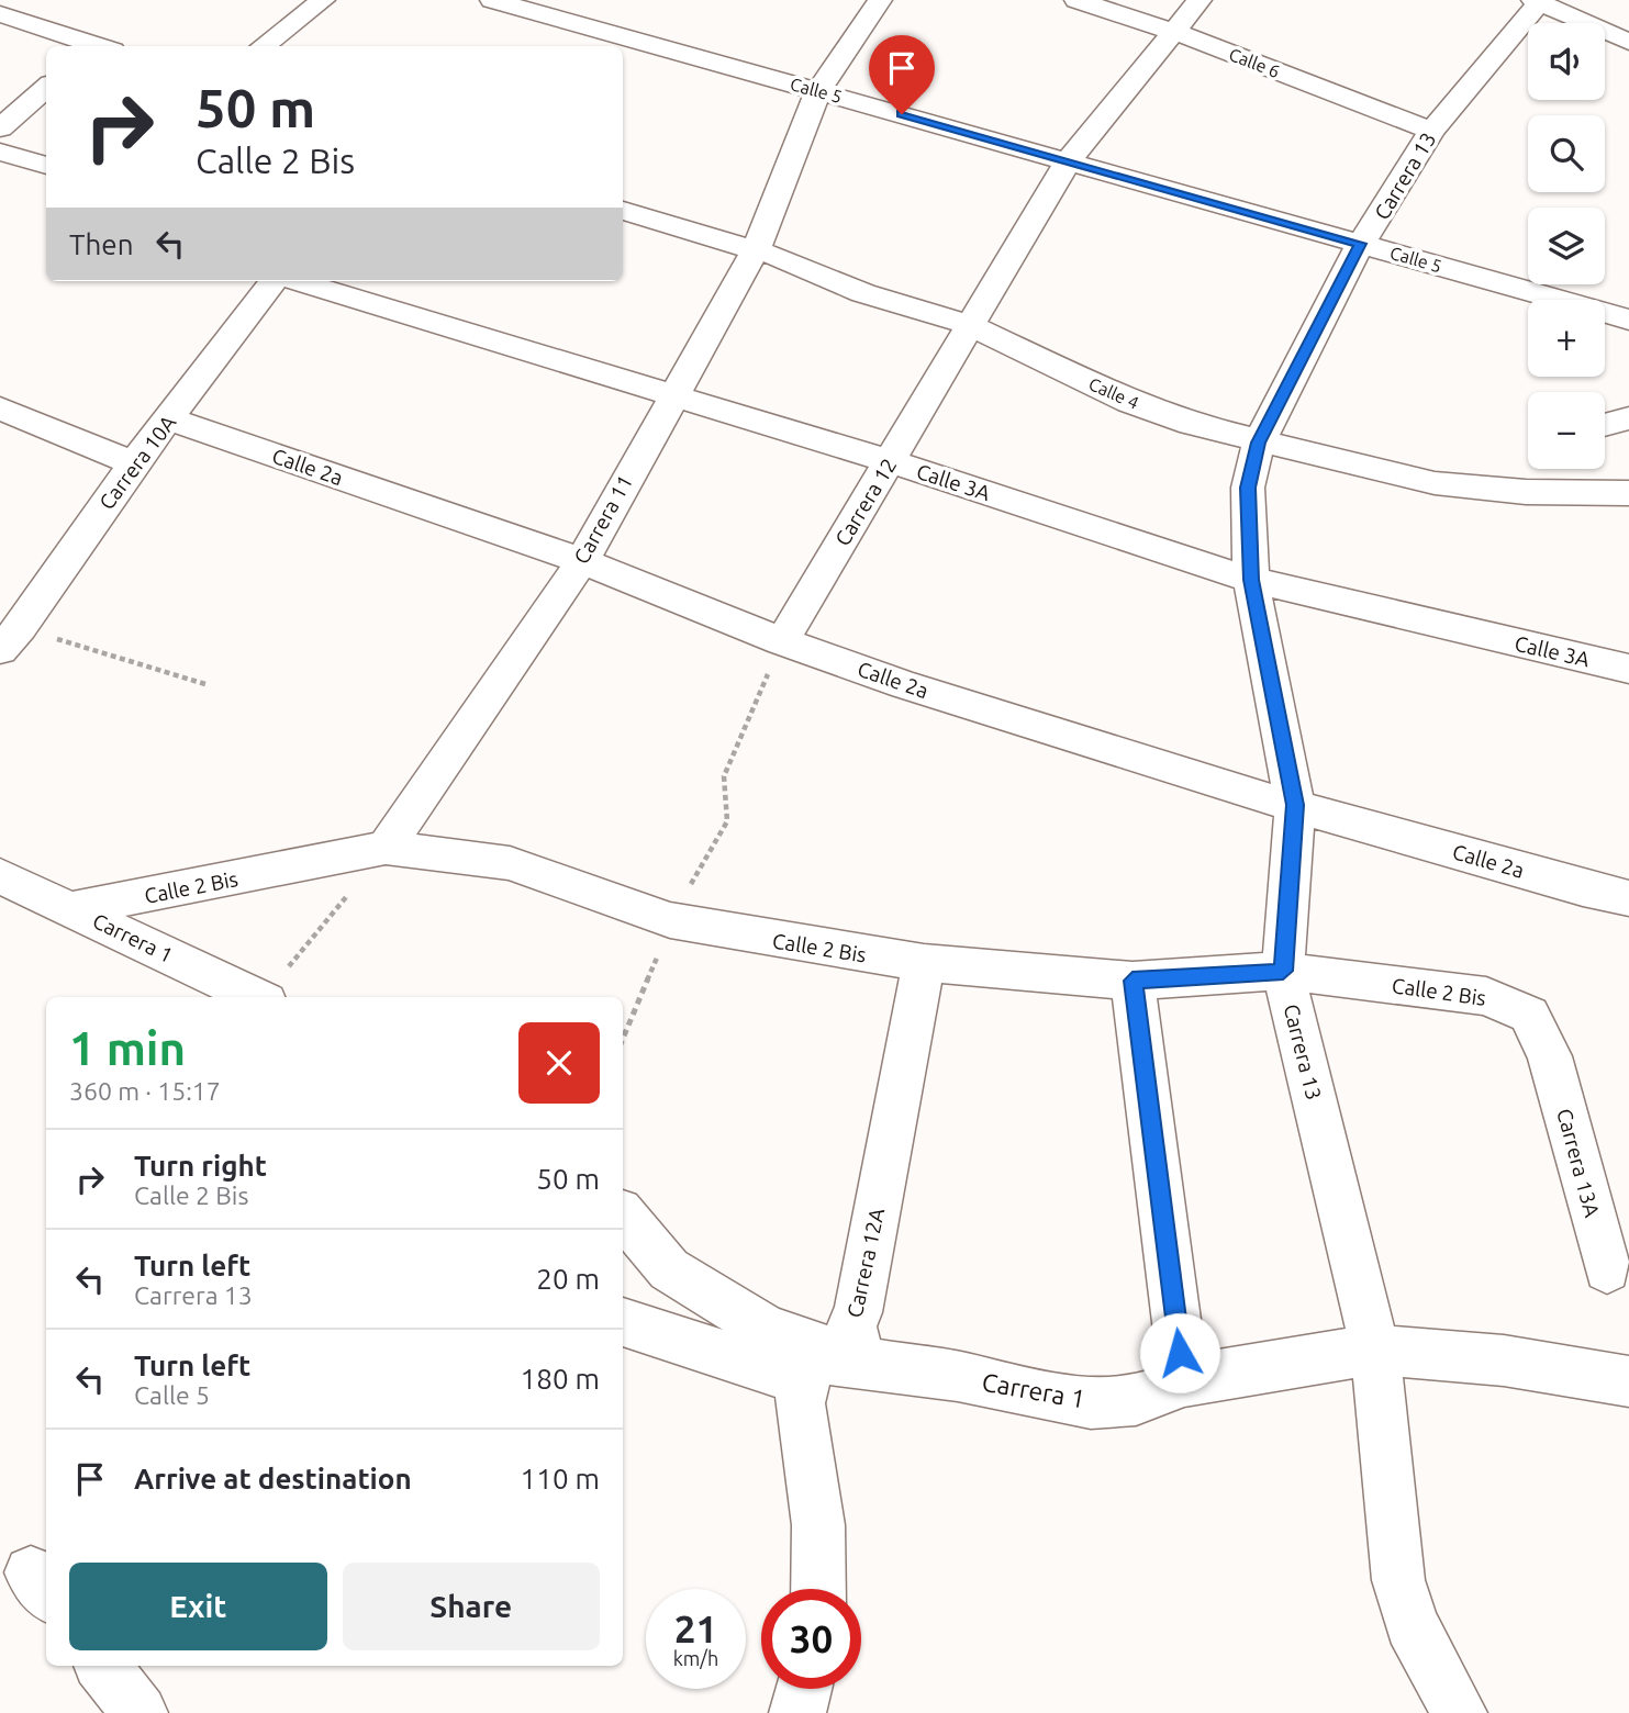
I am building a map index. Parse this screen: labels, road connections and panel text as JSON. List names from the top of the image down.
{
  "streets": {
    "street": [
      "Calle 6",
      "Calle 5",
      "Carrera 13",
      "Calle 4",
      "Carrera 10A",
      "Calle 2a",
      "Calle 3A",
      "Carrera 12",
      "Carrera 11",
      "Calle 2 Bis",
      "Carrera 1",
      "Carrera 13A",
      "Carrera 12A"
    ]
  },
  "crossings": [
    ["Calle 6", "Carrera 13"],
    ["Calle 6", "Carrera 12"],
    ["Calle 5", "Carrera 13"],
    ["Calle 5", "Carrera 12"],
    ["Calle 5", "Carrera 11"],
    ["Carrera 13", "Calle 4"],
    ["Carrera 13", "Calle 2a"],
    ["Carrera 13", "Calle 3A"],
    ["Carrera 13", "Calle 2 Bis"],
    ["Carrera 13", "Carrera 1"],
    ["Calle 4", "Carrera 12"],
    ["Calle 4", "Carrera 11"],
    ["Carrera 10A", "Calle 2a"],
    ["Calle 2a", "Carrera 12"],
    ["Calle 2a", "Carrera 11"],
    ["Calle 3A", "Carrera 12"],
    ["Calle 3A", "Carrera 11"],
    ["Carrera 11", "Calle 2 Bis"],
    ["Calle 2 Bis", "Carrera 1"],
    ["Calle 2 Bis", "Carrera 13A"],
    ["Calle 2 Bis", "Carrera 12A"],
    ["Carrera 1", "Carrera 12A"]
  ],
  "page": {
    "map_buttons": ["+", "−"],
    "turn": ["50 m", "Calle 2 Bis"],
    "then": "Then",
    "heading": ["1 min", "360 m · 15:17"],
    "list": [
      {
        "name": "Turn right",
        "note": "Calle 2 Bis",
        "value": "50 m"
      },
      {
        "name": "Turn left",
        "note": "Carrera 13",
        "value": "20 m"
      },
      {
        "name": "Turn left",
        "note": "Calle 5",
        "value": "180 m"
      },
      {
        "name": "Arrive at destination",
        "value": "110 m"
      }
    ],
    "buttons": ["Exit", "Share"],
    "speed": "21 km/h",
    "limit": "30"
  }
}
